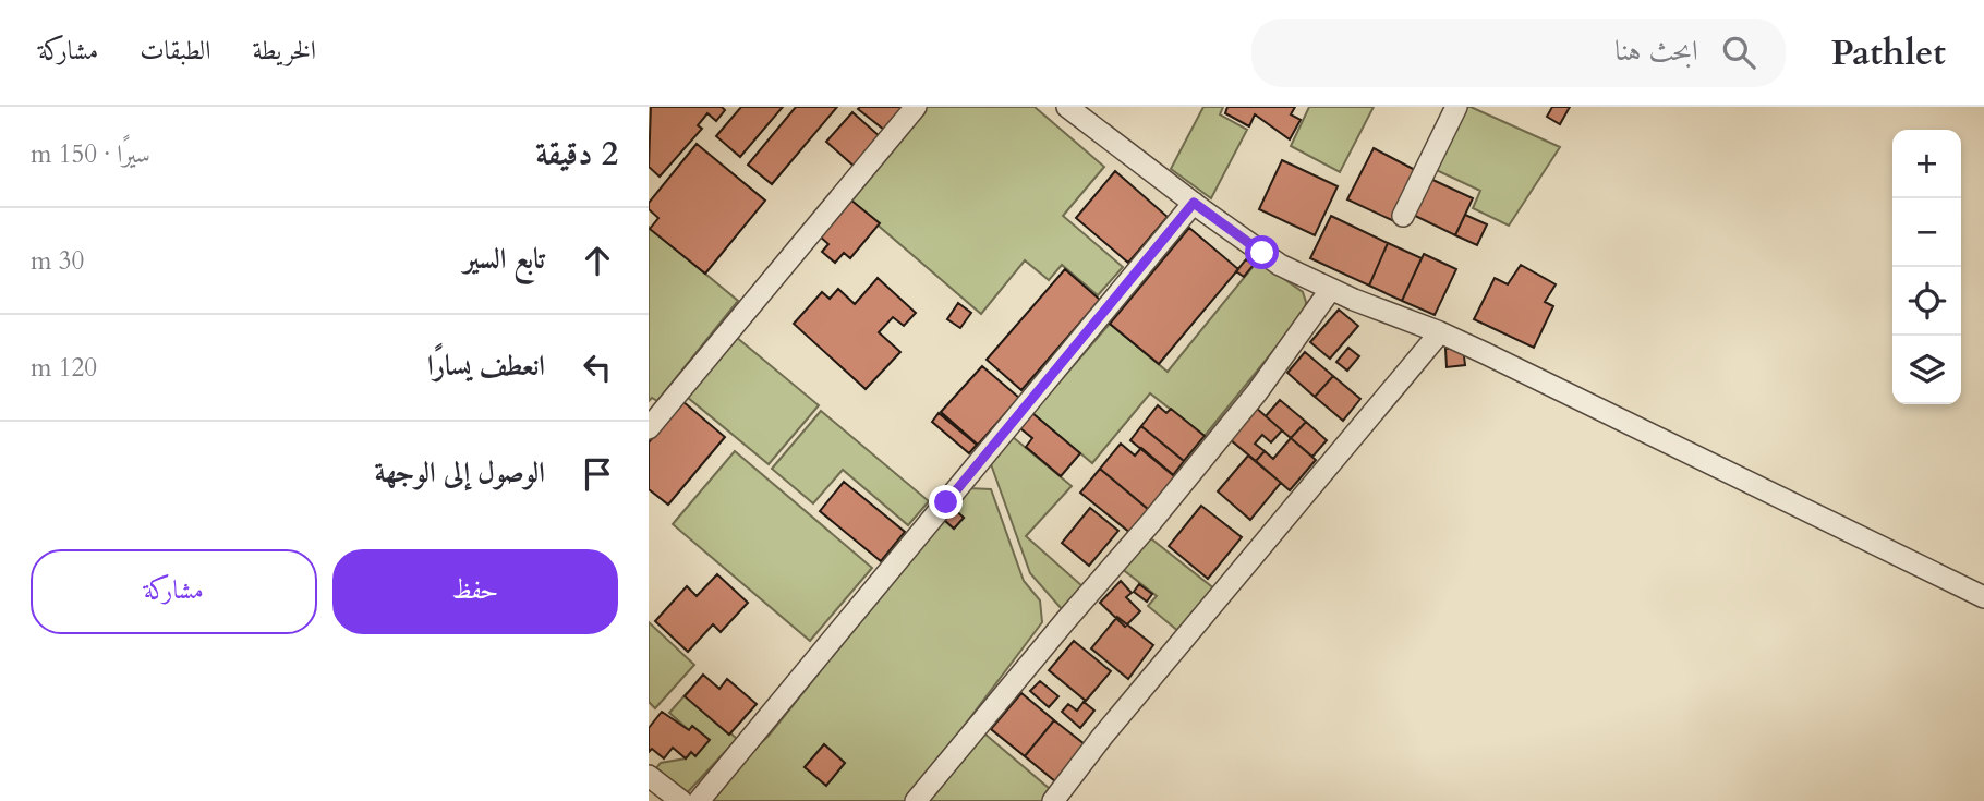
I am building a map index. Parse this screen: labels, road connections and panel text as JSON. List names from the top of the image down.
{
  "page": {
    "header": "Pathlet",
    "search": "ابحث هنا",
    "nav": ["الخريطة", "الطبقات", "مشاركة"],
    "heading": ["2 دقيقة", "سيرًا · 150 m"],
    "map_buttons": ["+", "−"],
    "list": [
      ["تابع السير", "30 m"],
      ["انعطف يسارًا", "120 m"],
      "الوصول إلى الوجهة"
    ],
    "buttons": ["حفظ", "مشاركة"]
  }
}
